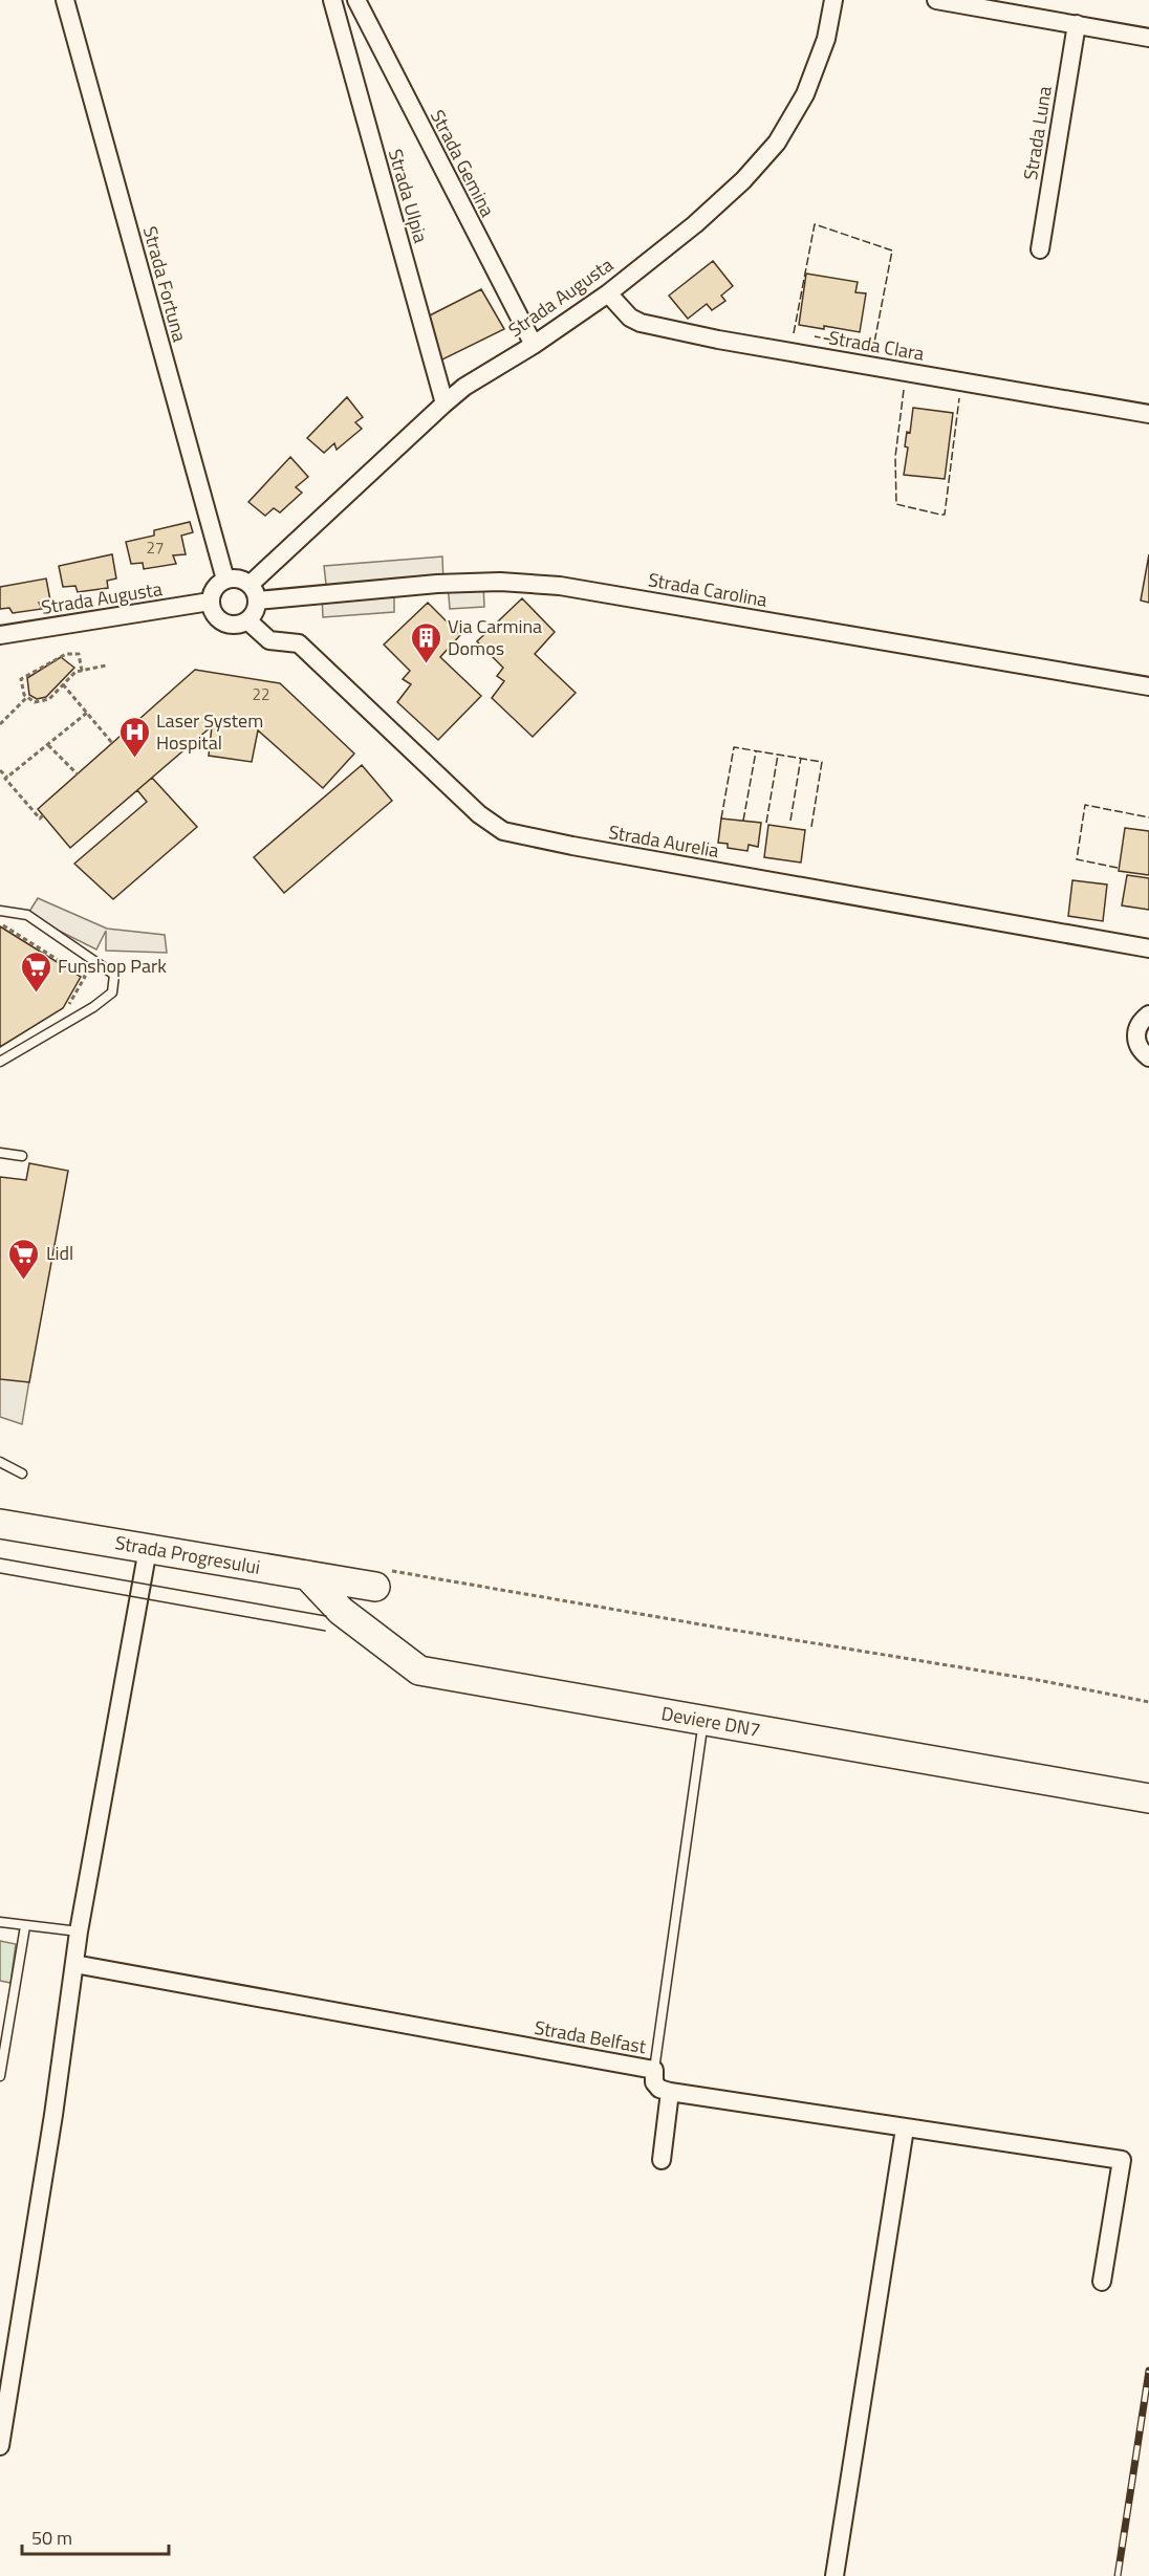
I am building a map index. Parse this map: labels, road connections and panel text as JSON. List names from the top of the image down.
{
  "streets": {
    "main road": ["Strada Progresului", "Deviere DN7"],
    "street": [
      "Strada Luna",
      "Strada Gemina",
      "Strada Ulpia",
      "Strada Fortuna",
      "Strada Augusta",
      "Strada Clara",
      "Strada Carolina",
      "Strada Aurelia",
      "Strada Belfast"
    ]
  },
  "crossings": [
    ["Strada Gemina", "Strada Augusta"],
    ["Strada Ulpia", "Strada Augusta"],
    ["Strada Fortuna", "Strada Augusta"],
    ["Strada Fortuna", "Strada Carolina"],
    ["Strada Fortuna", "Strada Aurelia"],
    ["Strada Augusta", "Strada Clara"],
    ["Strada Augusta", "Strada Carolina"],
    ["Strada Augusta", "Strada Aurelia"],
    ["Strada Carolina", "Strada Aurelia"],
    ["Strada Progresului", "Deviere DN7"]
  ],
  "places": {
    "building": ["Via Carmina Domos"],
    "hospital": ["Laser System Hospital"],
    "supermarket": ["Funshop Park", "Lidl"]
  },
  "house_numbers": ["27", "22"],
  "scale_bar": "50 m"
}
